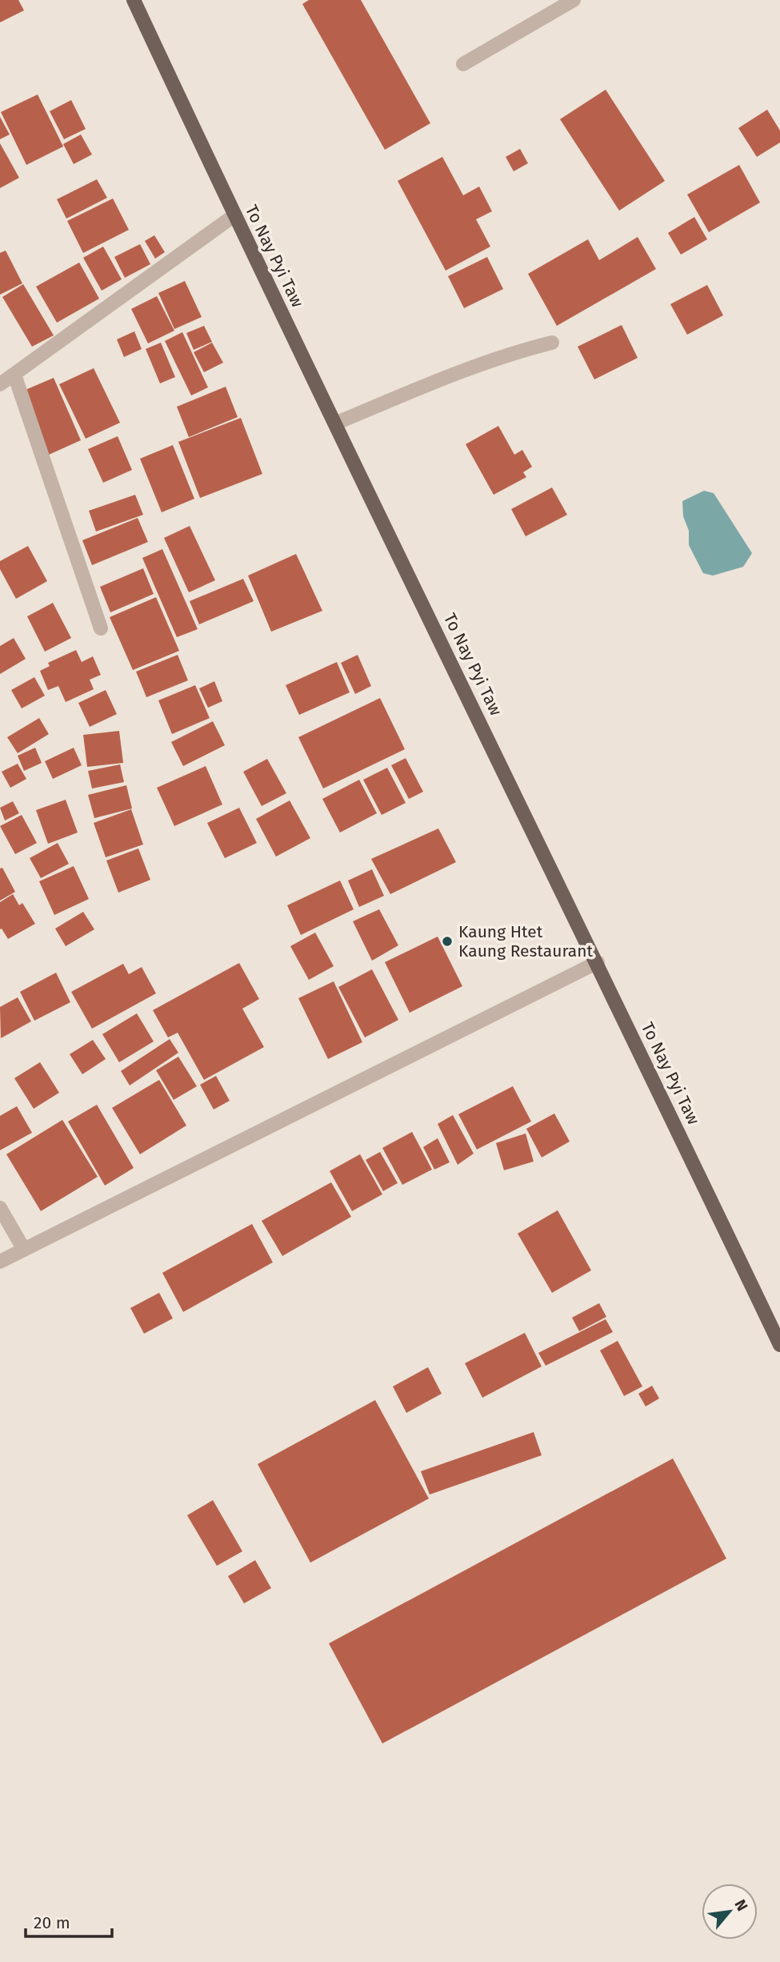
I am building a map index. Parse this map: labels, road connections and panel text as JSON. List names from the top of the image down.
{
  "streets": {
    "main road": ["To Nay Pyi Taw"]
  },
  "places": ["Kaung Htet Kaung Restaurant"],
  "scale_bar": "20 m",
  "north": "top right"
}
